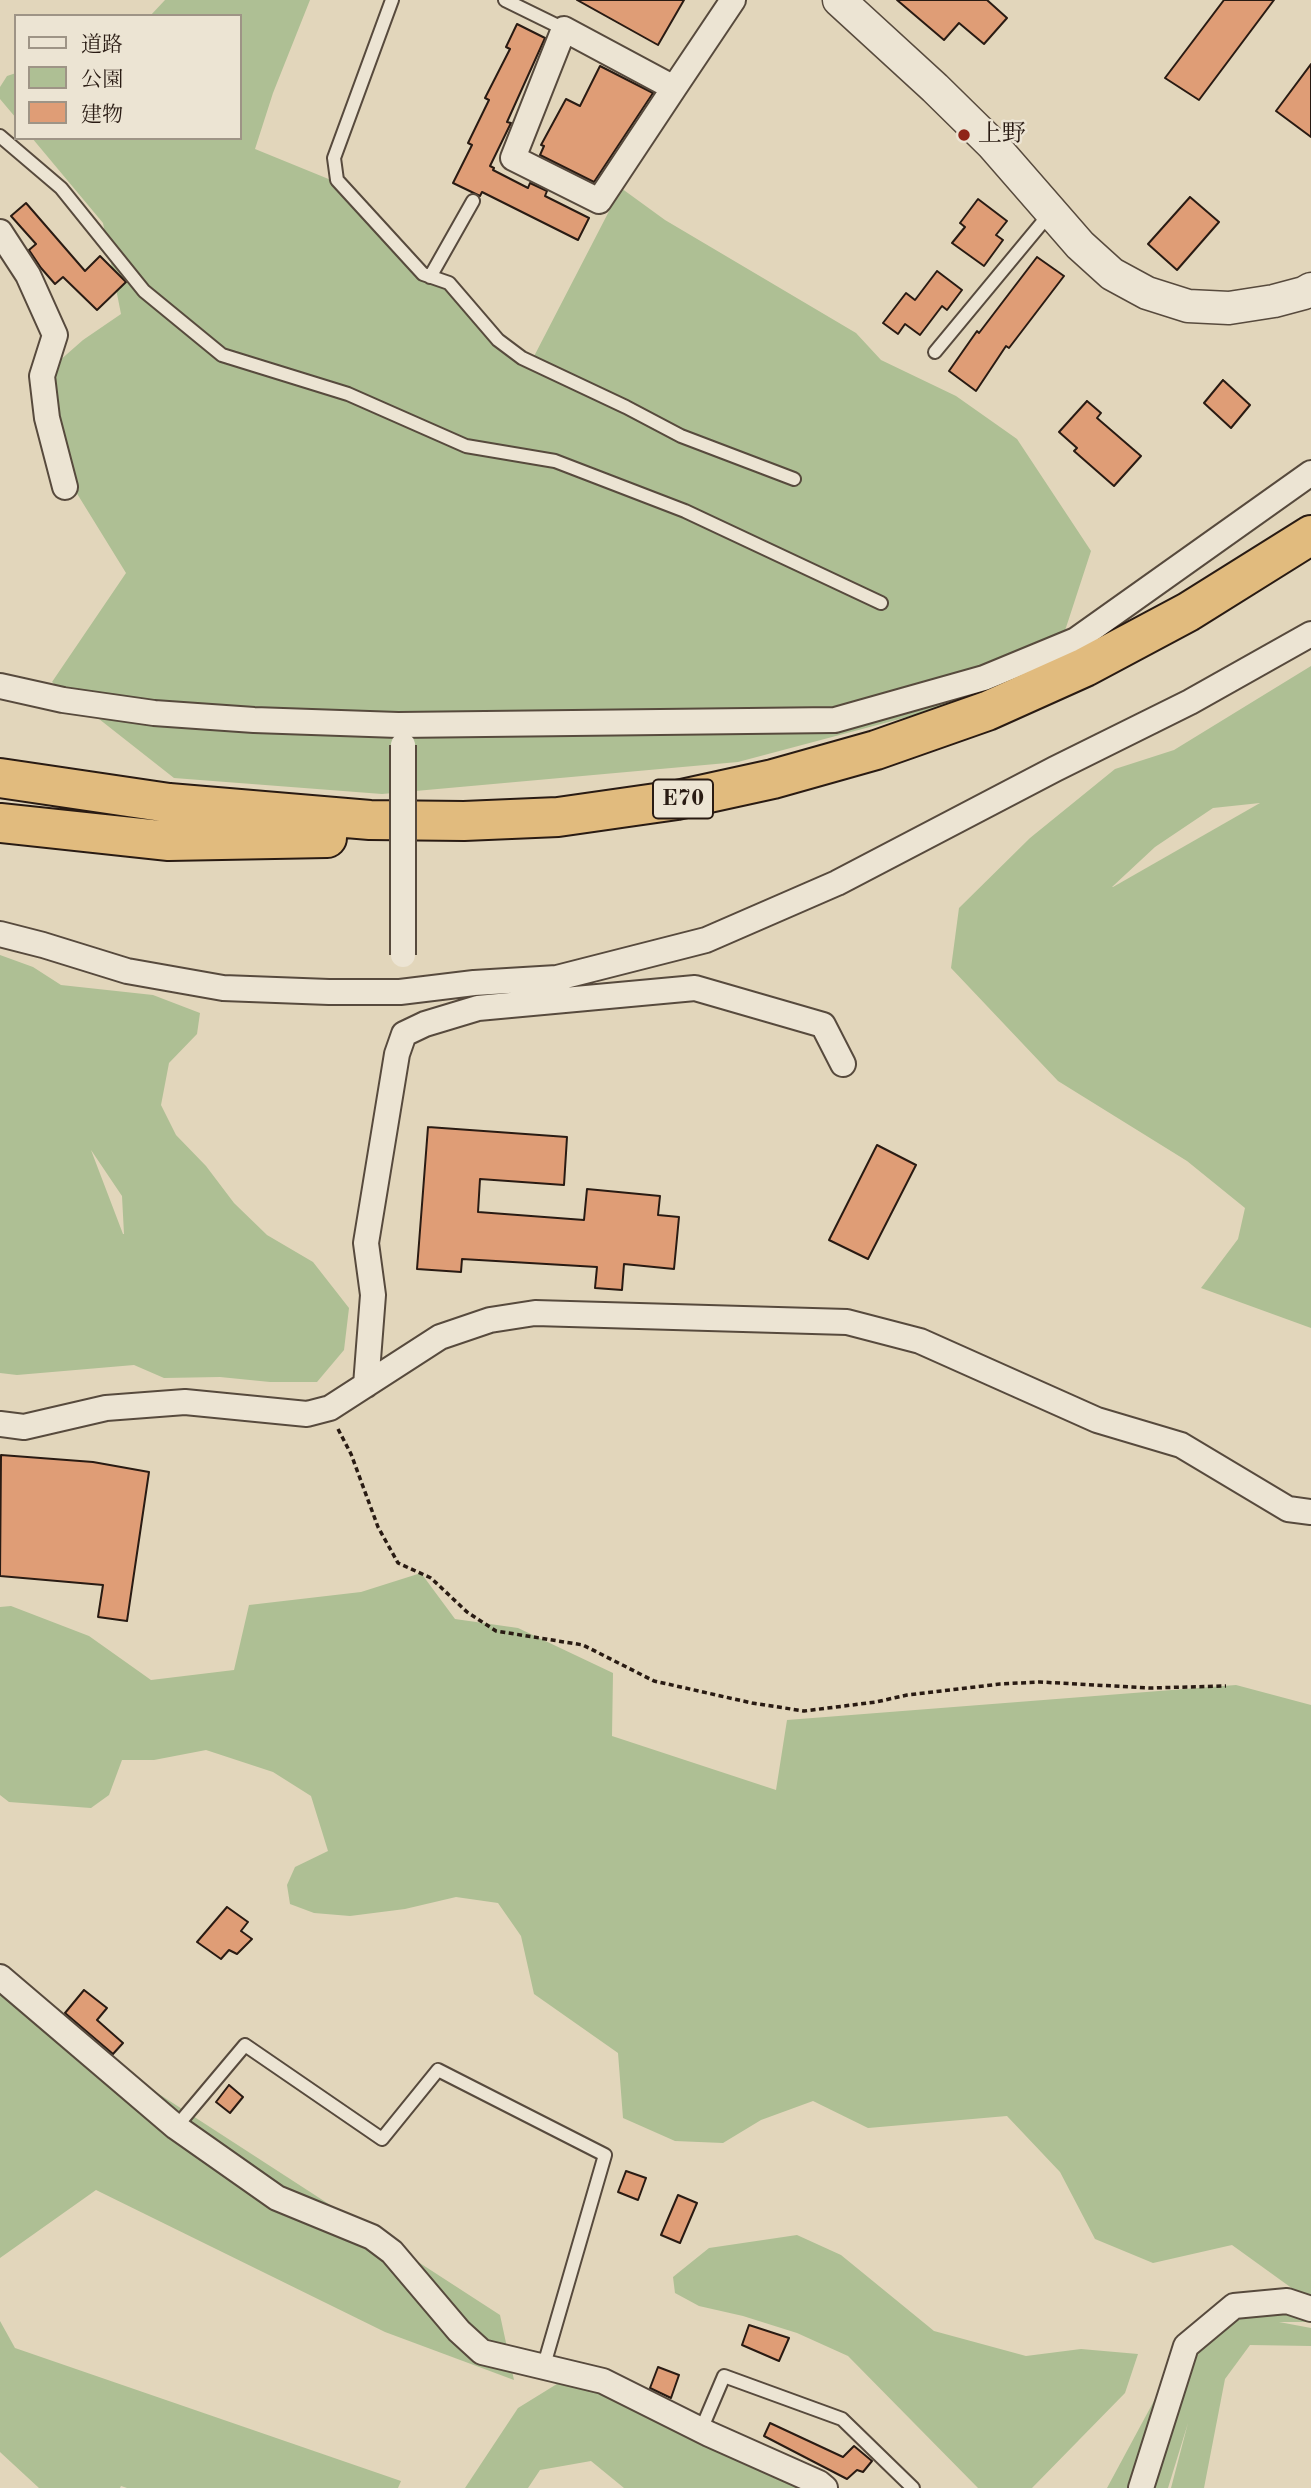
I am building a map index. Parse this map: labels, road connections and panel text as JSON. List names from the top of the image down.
{
  "streets": {
    "highway": ["E70"]
  },
  "places": ["上野"],
  "legend": ["道路", "公園", "建物"]
}
